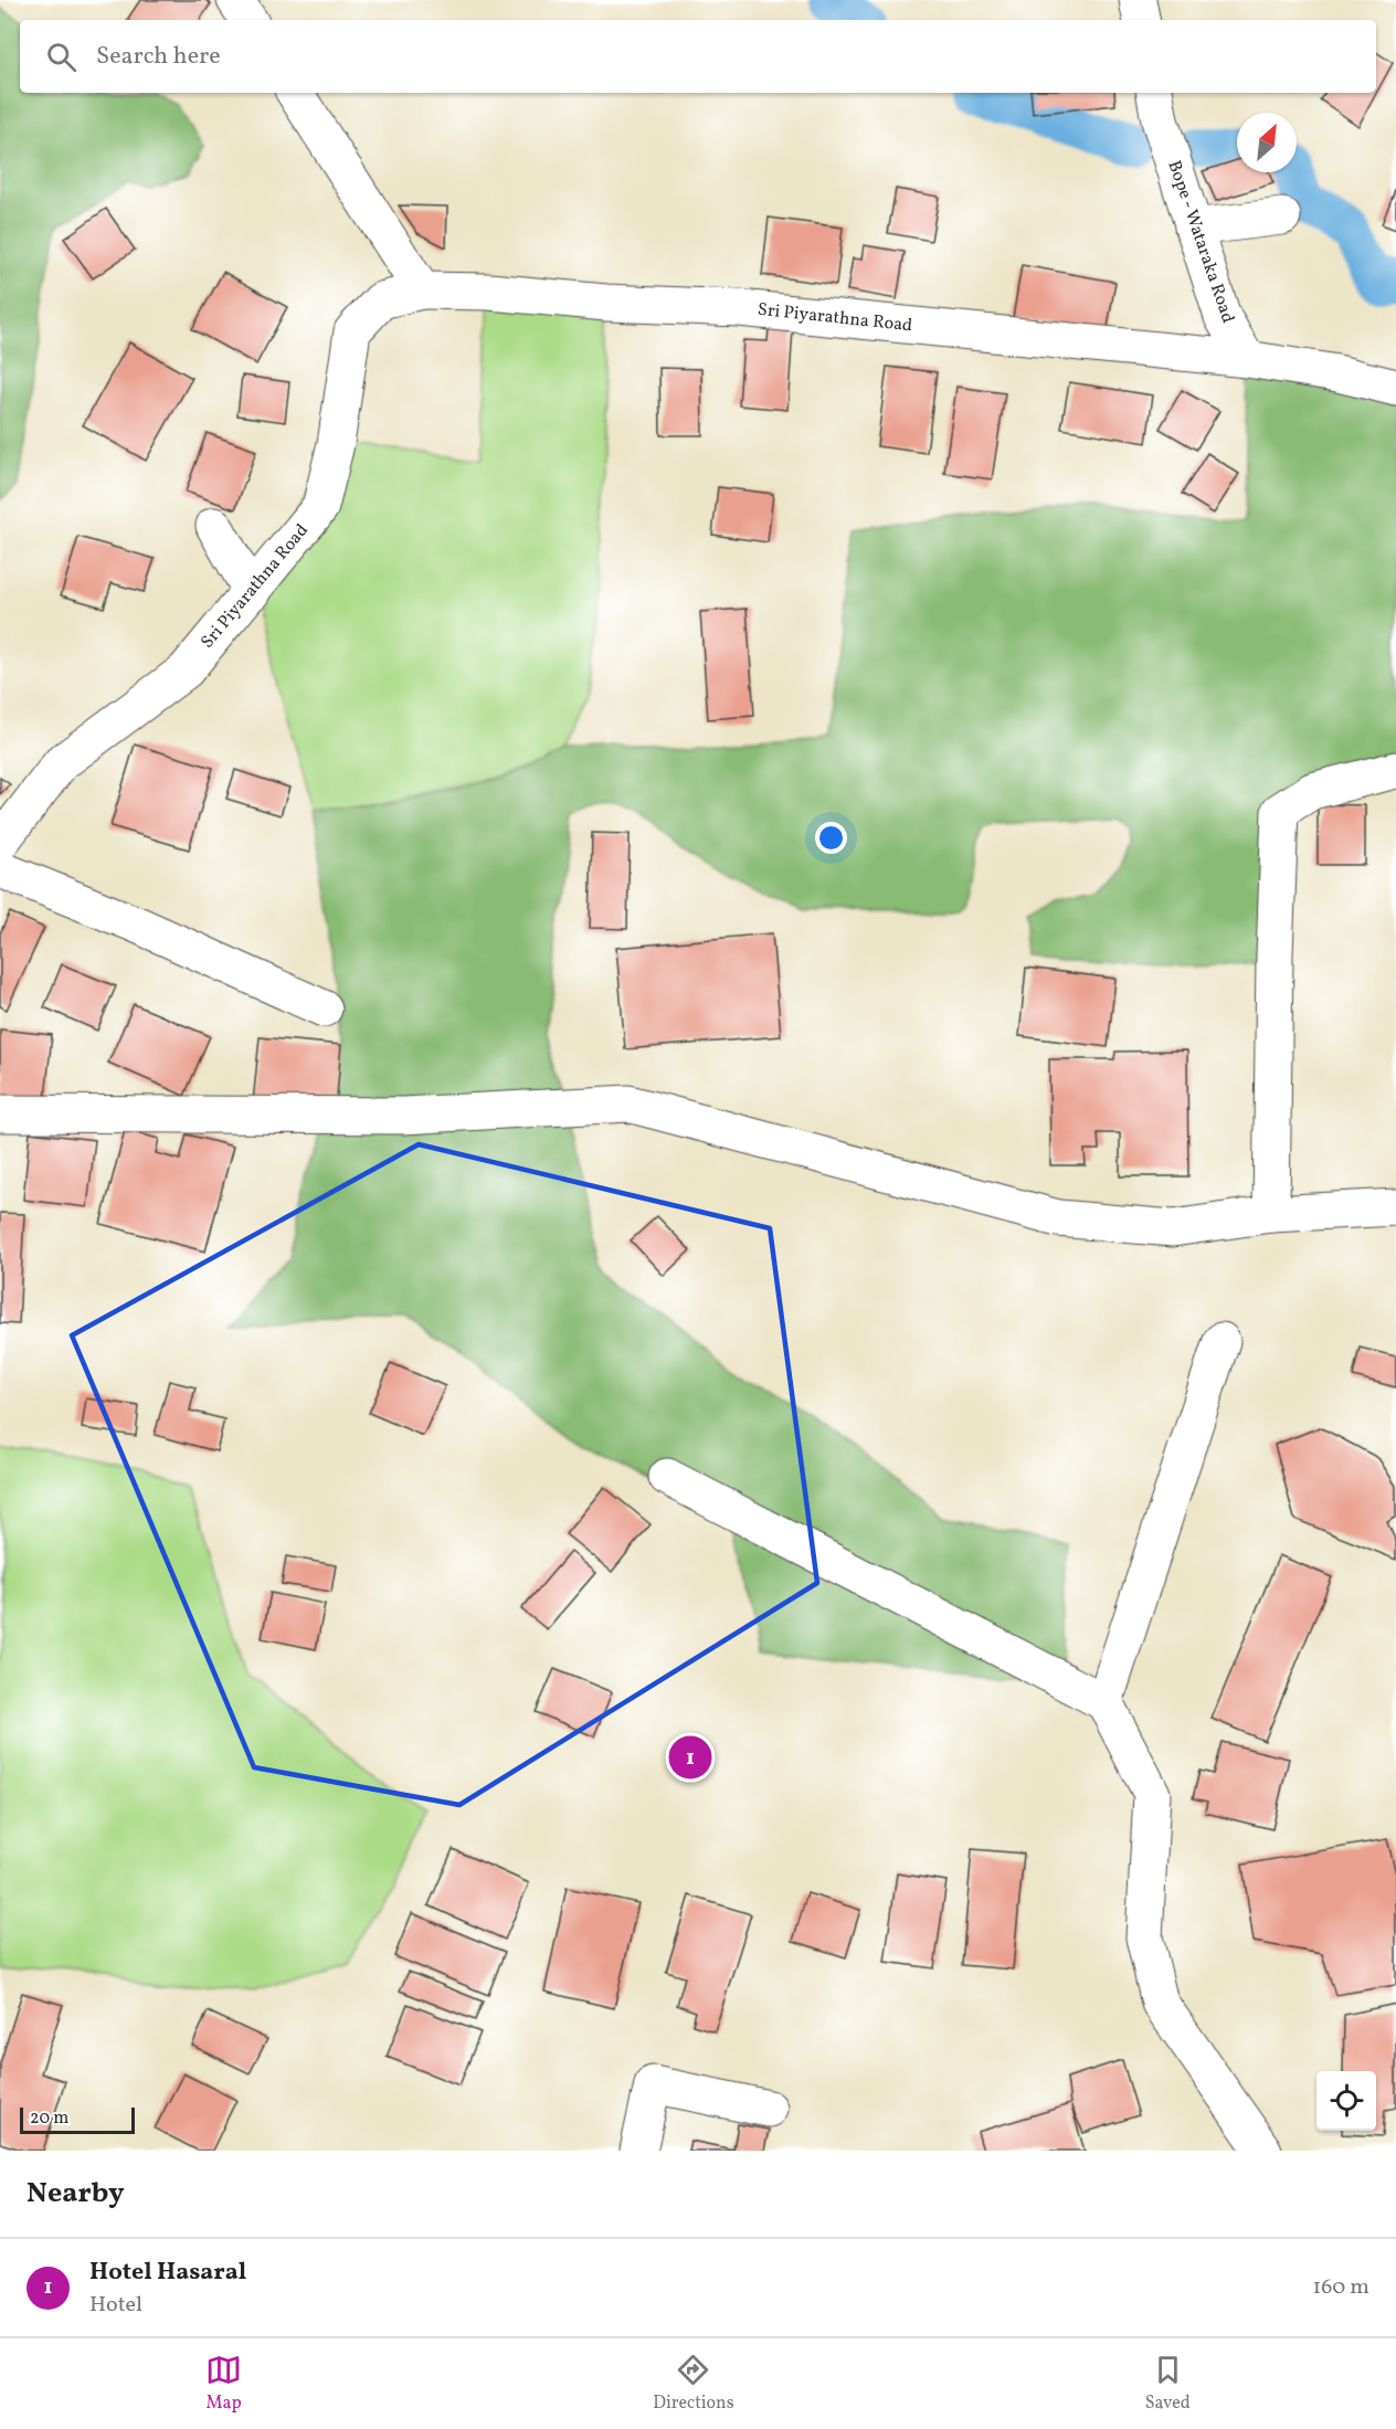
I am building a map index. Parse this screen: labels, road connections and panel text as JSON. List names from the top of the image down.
{
  "streets": {
    "street": ["Bope - Wataraka Road", "Sri Piyarathna Road"]
  },
  "crossings": [
    ["Bope - Wataraka Road", "Sri Piyarathna Road"]
  ],
  "scale_bar": "20 m",
  "north": "top right",
  "page": {
    "search": "Search here",
    "pins": "1",
    "scale": "20 m",
    "heading": "Nearby",
    "list": [
      {
        "mark": "1",
        "name": "Hotel Hasaral",
        "note": "Hotel",
        "value": "160 m"
      }
    ],
    "nav": ["Map", "Directions", "Saved"]
  }
}
